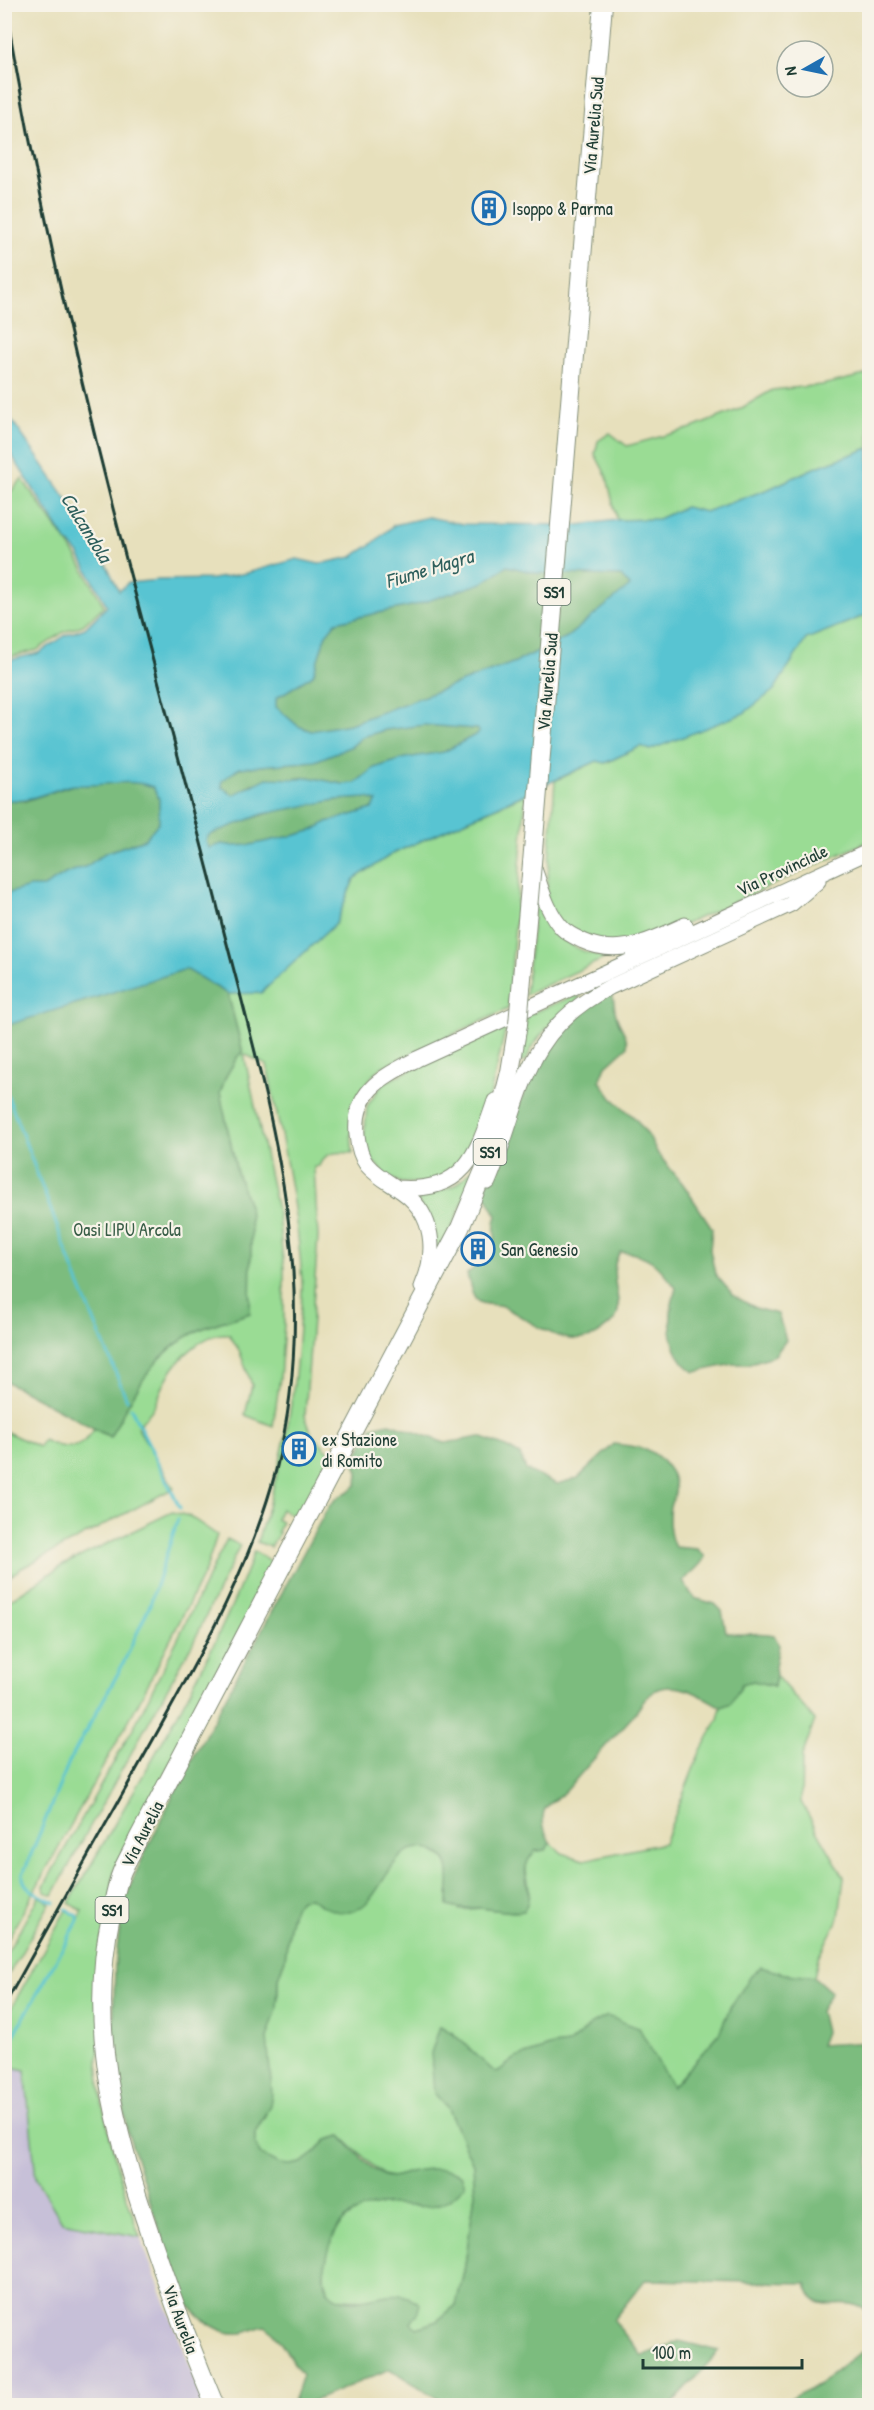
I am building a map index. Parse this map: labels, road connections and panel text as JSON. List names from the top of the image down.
{
  "streets": {
    "main road": [
      "Via Aurelia Sud",
      "SS1",
      "Via Provinciale",
      "Via Aurelia"
    ]
  },
  "crossings": [
    ["Via Aurelia Sud", "Via Aurelia"]
  ],
  "water": ["Calcandola", "Fiume Magra"],
  "parks": ["Oasi LIPU Arcola"],
  "places": {
    "building": ["Isoppo & Parma", "San Genesio", "ex Stazione di Romito"]
  },
  "scale_bar": "100 m",
  "north": "left"
}
